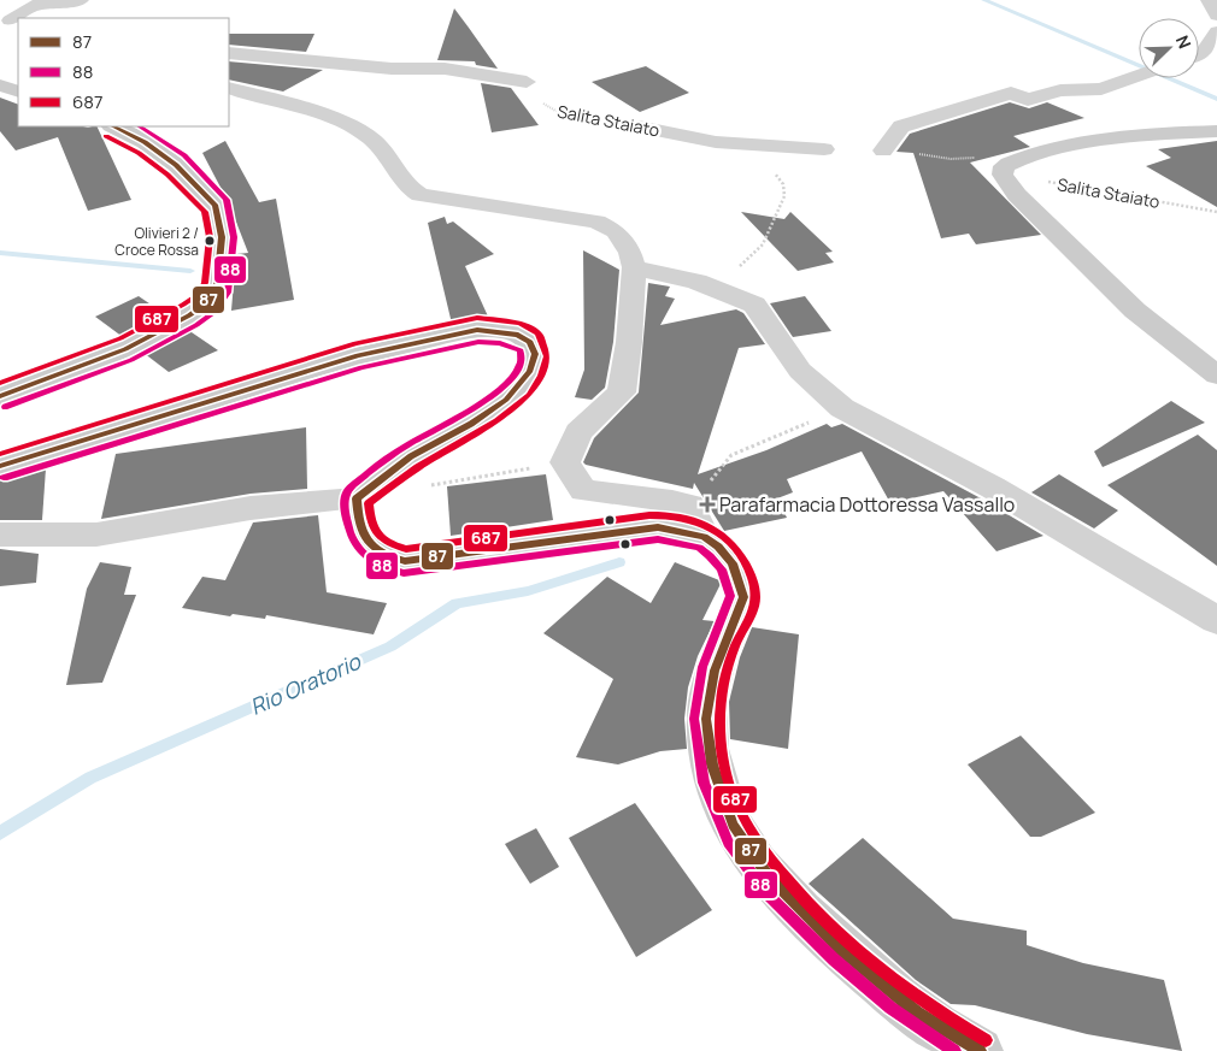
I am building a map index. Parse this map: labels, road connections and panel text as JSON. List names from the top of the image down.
{
  "streets": {
    "street": ["Salita Staiato"]
  },
  "water": ["Rio Oratorio"],
  "places": {
    "other": ["Olivieri 2 / Croce Rossa"],
    "health": ["Parafarmacia Dottoressa Vassallo"]
  },
  "lines": ["transit line 87", "transit line 88", "transit line 687"],
  "legend": ["87", "88", "687"],
  "north": "top right"
}
